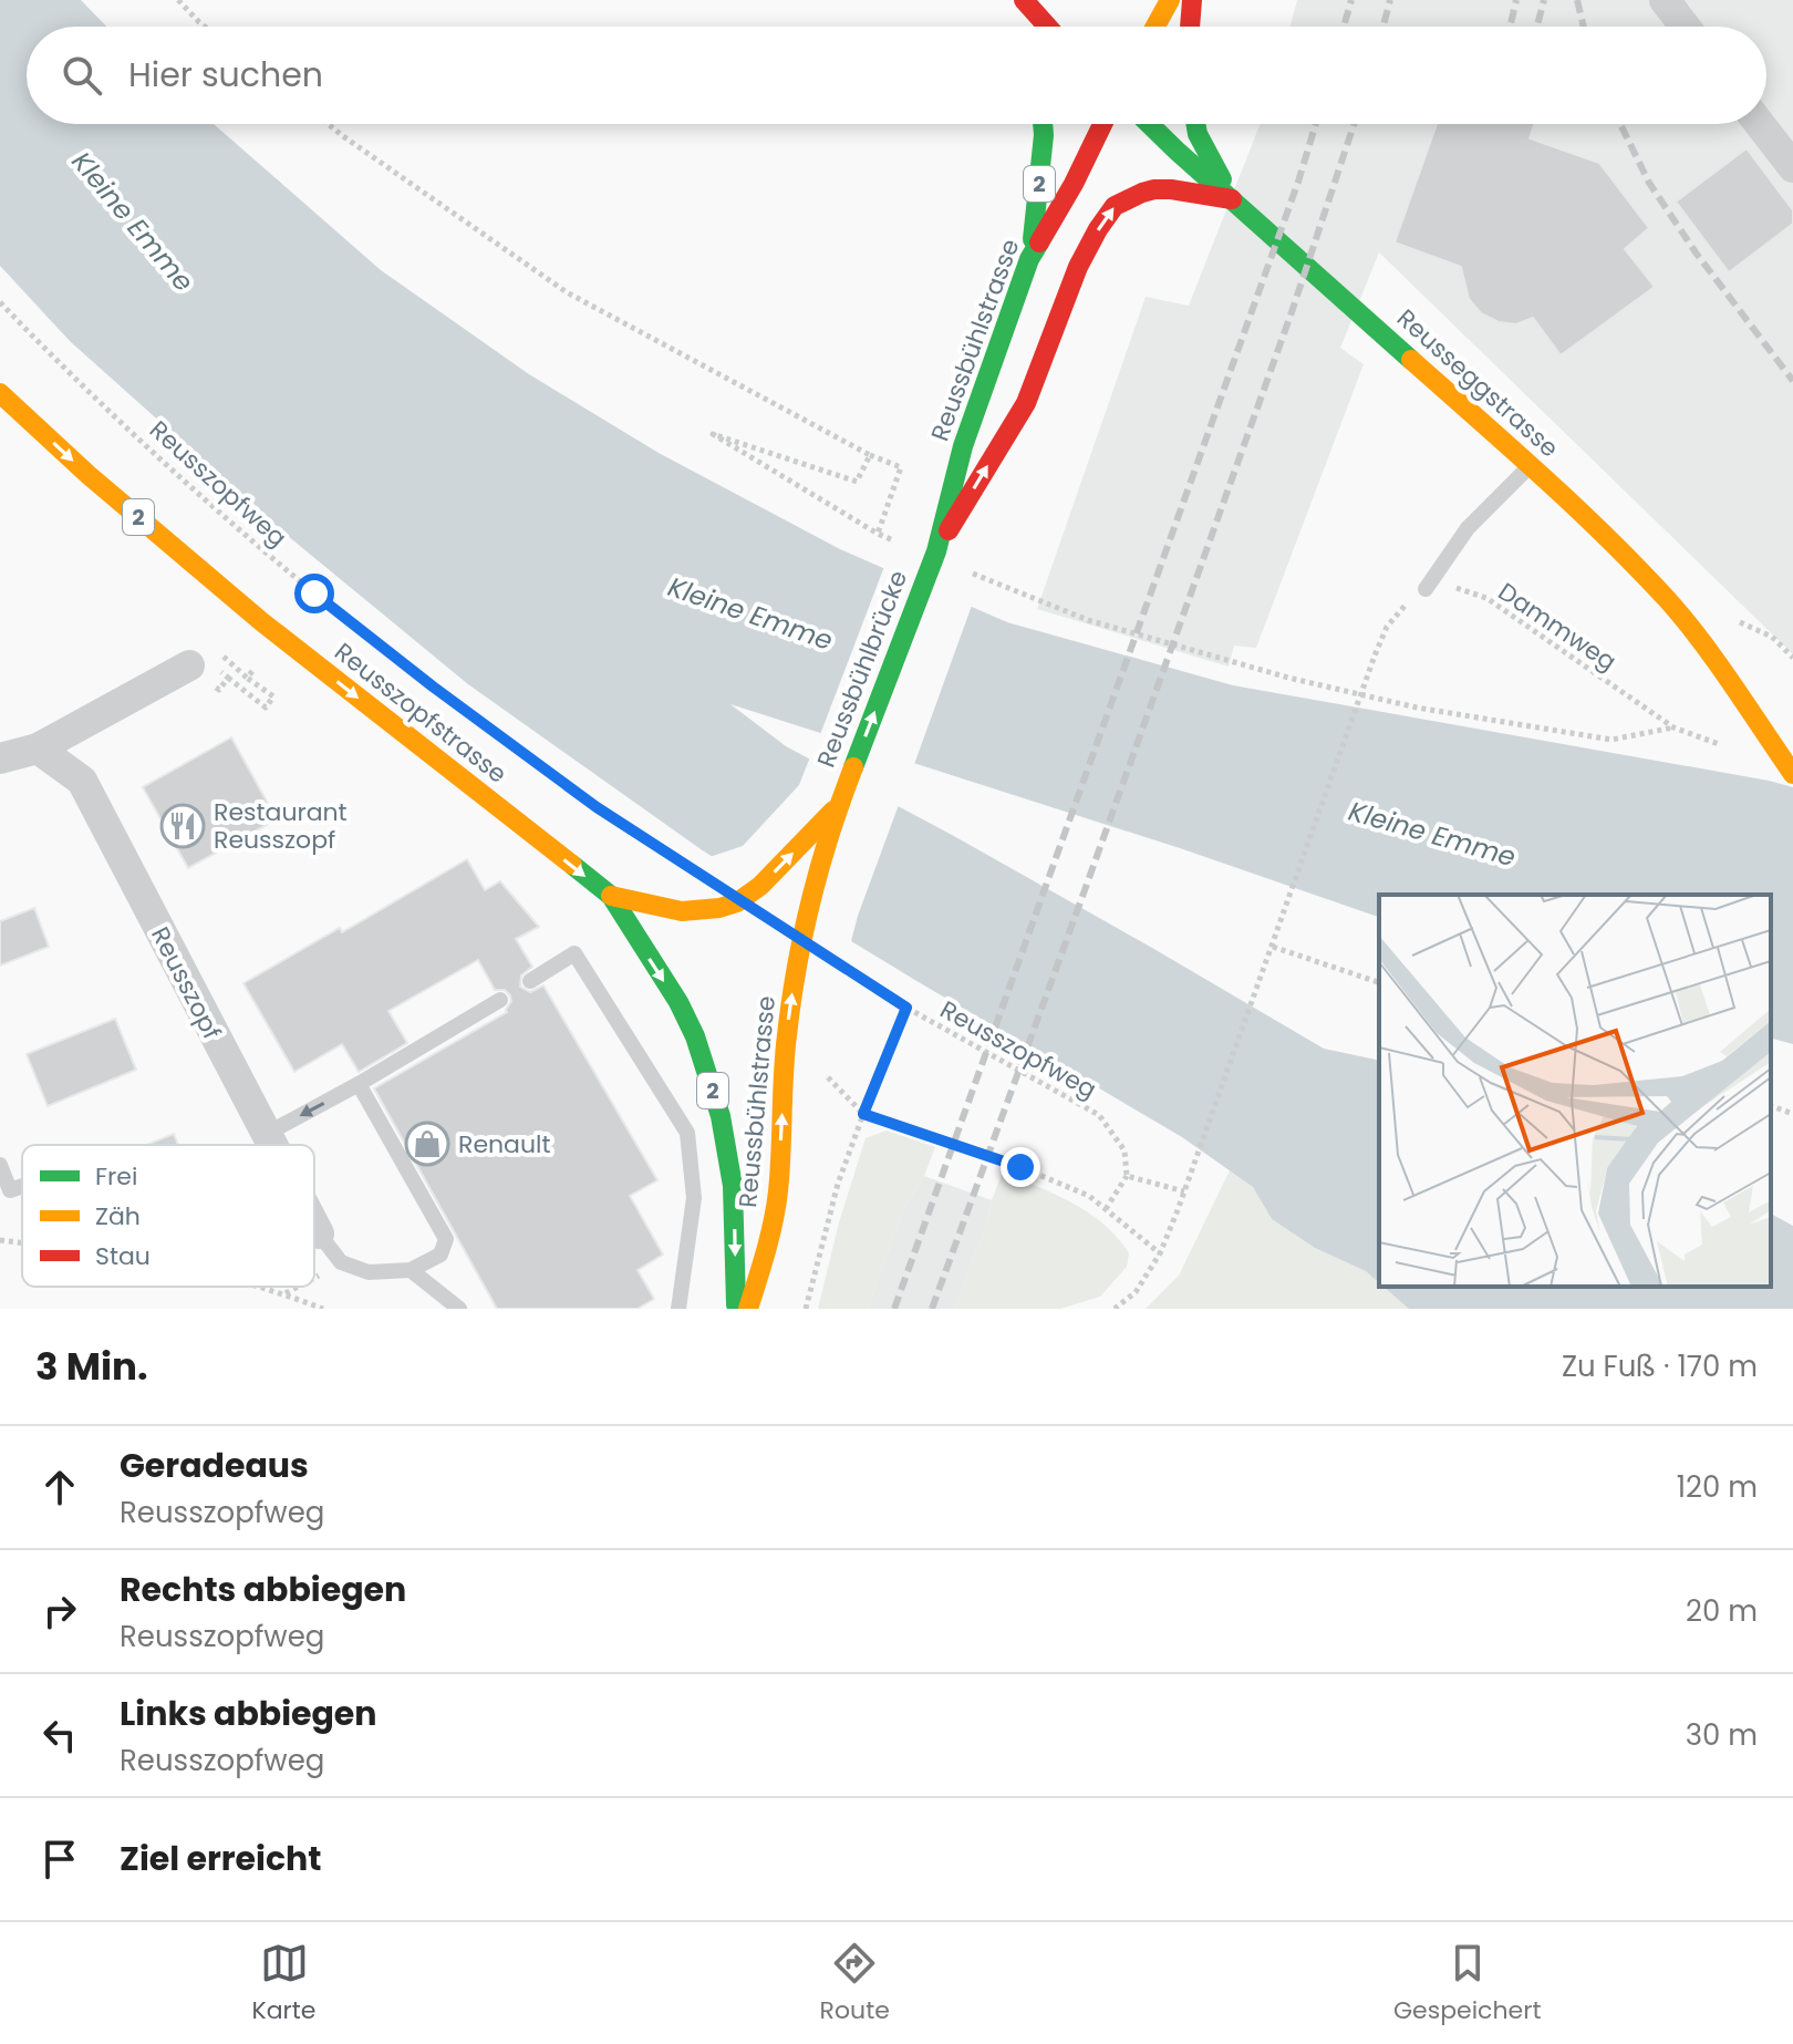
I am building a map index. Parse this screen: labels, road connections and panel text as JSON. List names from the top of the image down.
{
  "streets": {
    "main road": [
      "2",
      "Reussbühlstrasse",
      "Reusseggstrasse",
      "Reussbühlbrücke",
      "Reusszopfstrasse"
    ],
    "street": ["Reusszopf"],
    "path": ["Reusszopfweg", "Dammweg"]
  },
  "crossings": [
    ["2", "Reussbühlstrasse"],
    ["Reussbühlstrasse", "Reussbühlbrücke"],
    ["Reussbühlbrücke", "Reusszopfstrasse"]
  ],
  "one_way": ["Reussbühlstrasse", "Reusszopfstrasse"],
  "water": ["Kleine Emme"],
  "places": {
    "restaurant": ["Restaurant Reusszopf"],
    "shop": ["Renault"]
  },
  "legend": ["Frei", "Zäh", "Stau"],
  "page": {
    "search": "Hier suchen",
    "heading": ["3 Min.", "Zu Fuß · 170 m"],
    "list": [
      ["Geradeaus", "Reusszopfweg", "120 m"],
      ["Rechts abbiegen", "Reusszopfweg", "20 m"],
      ["Links abbiegen", "Reusszopfweg", "30 m"],
      "Ziel erreicht"
    ],
    "nav": ["Karte", "Route", "Gespeichert"]
  }
}
